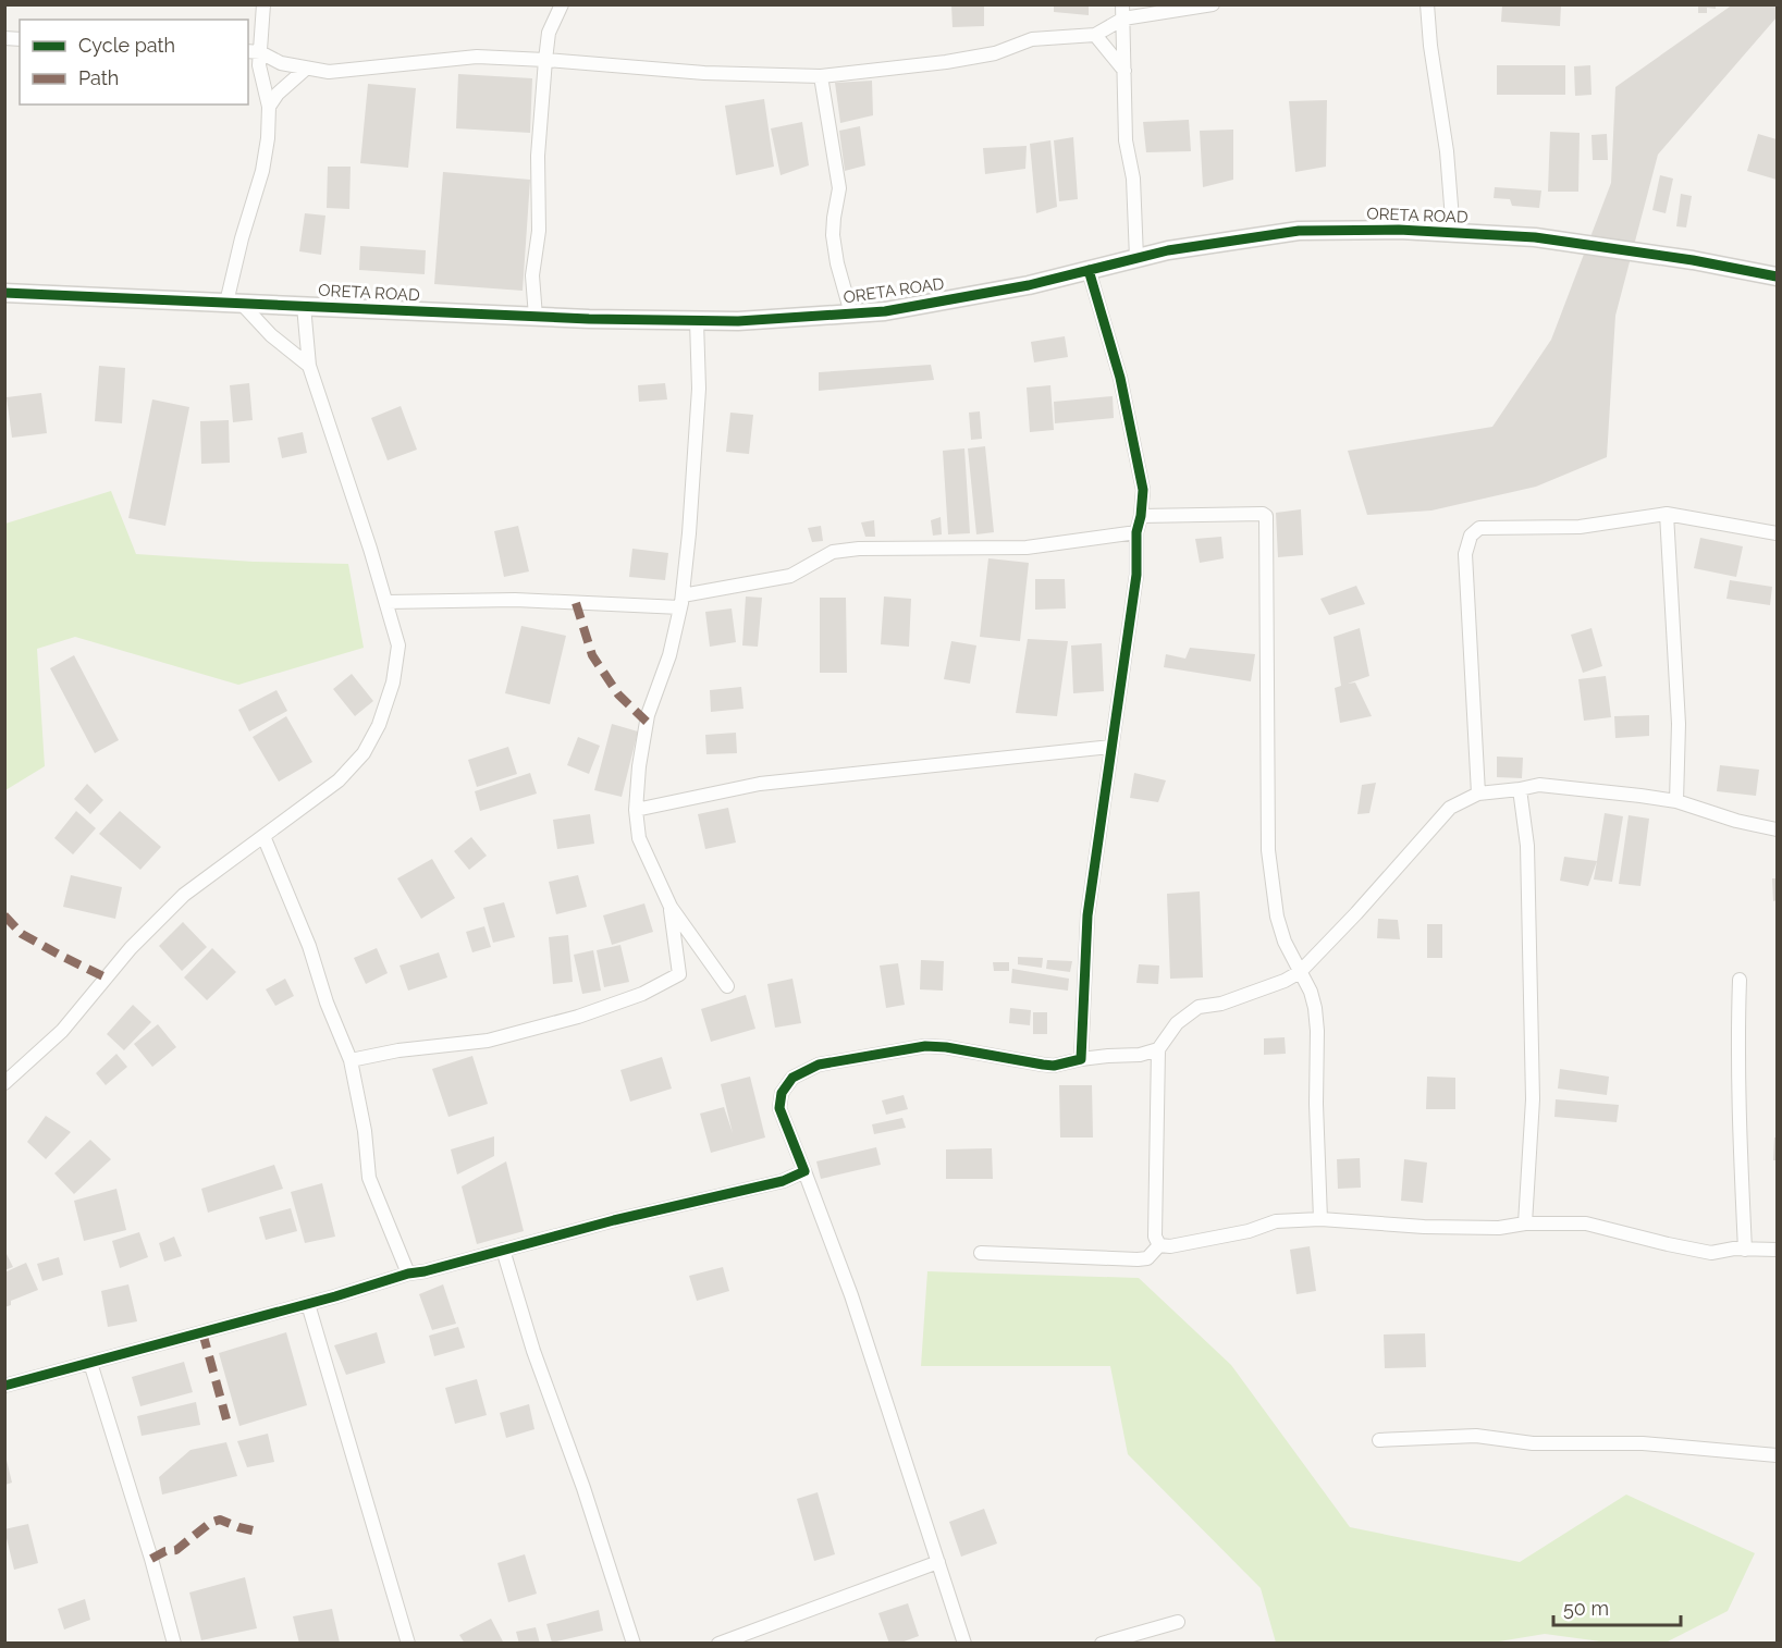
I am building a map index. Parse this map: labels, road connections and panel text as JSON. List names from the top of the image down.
{
  "streets": {
    "street": ["ORETA ROAD"]
  },
  "legend": ["Cycle path", "Path"],
  "scale_bar": "50 m"
}
